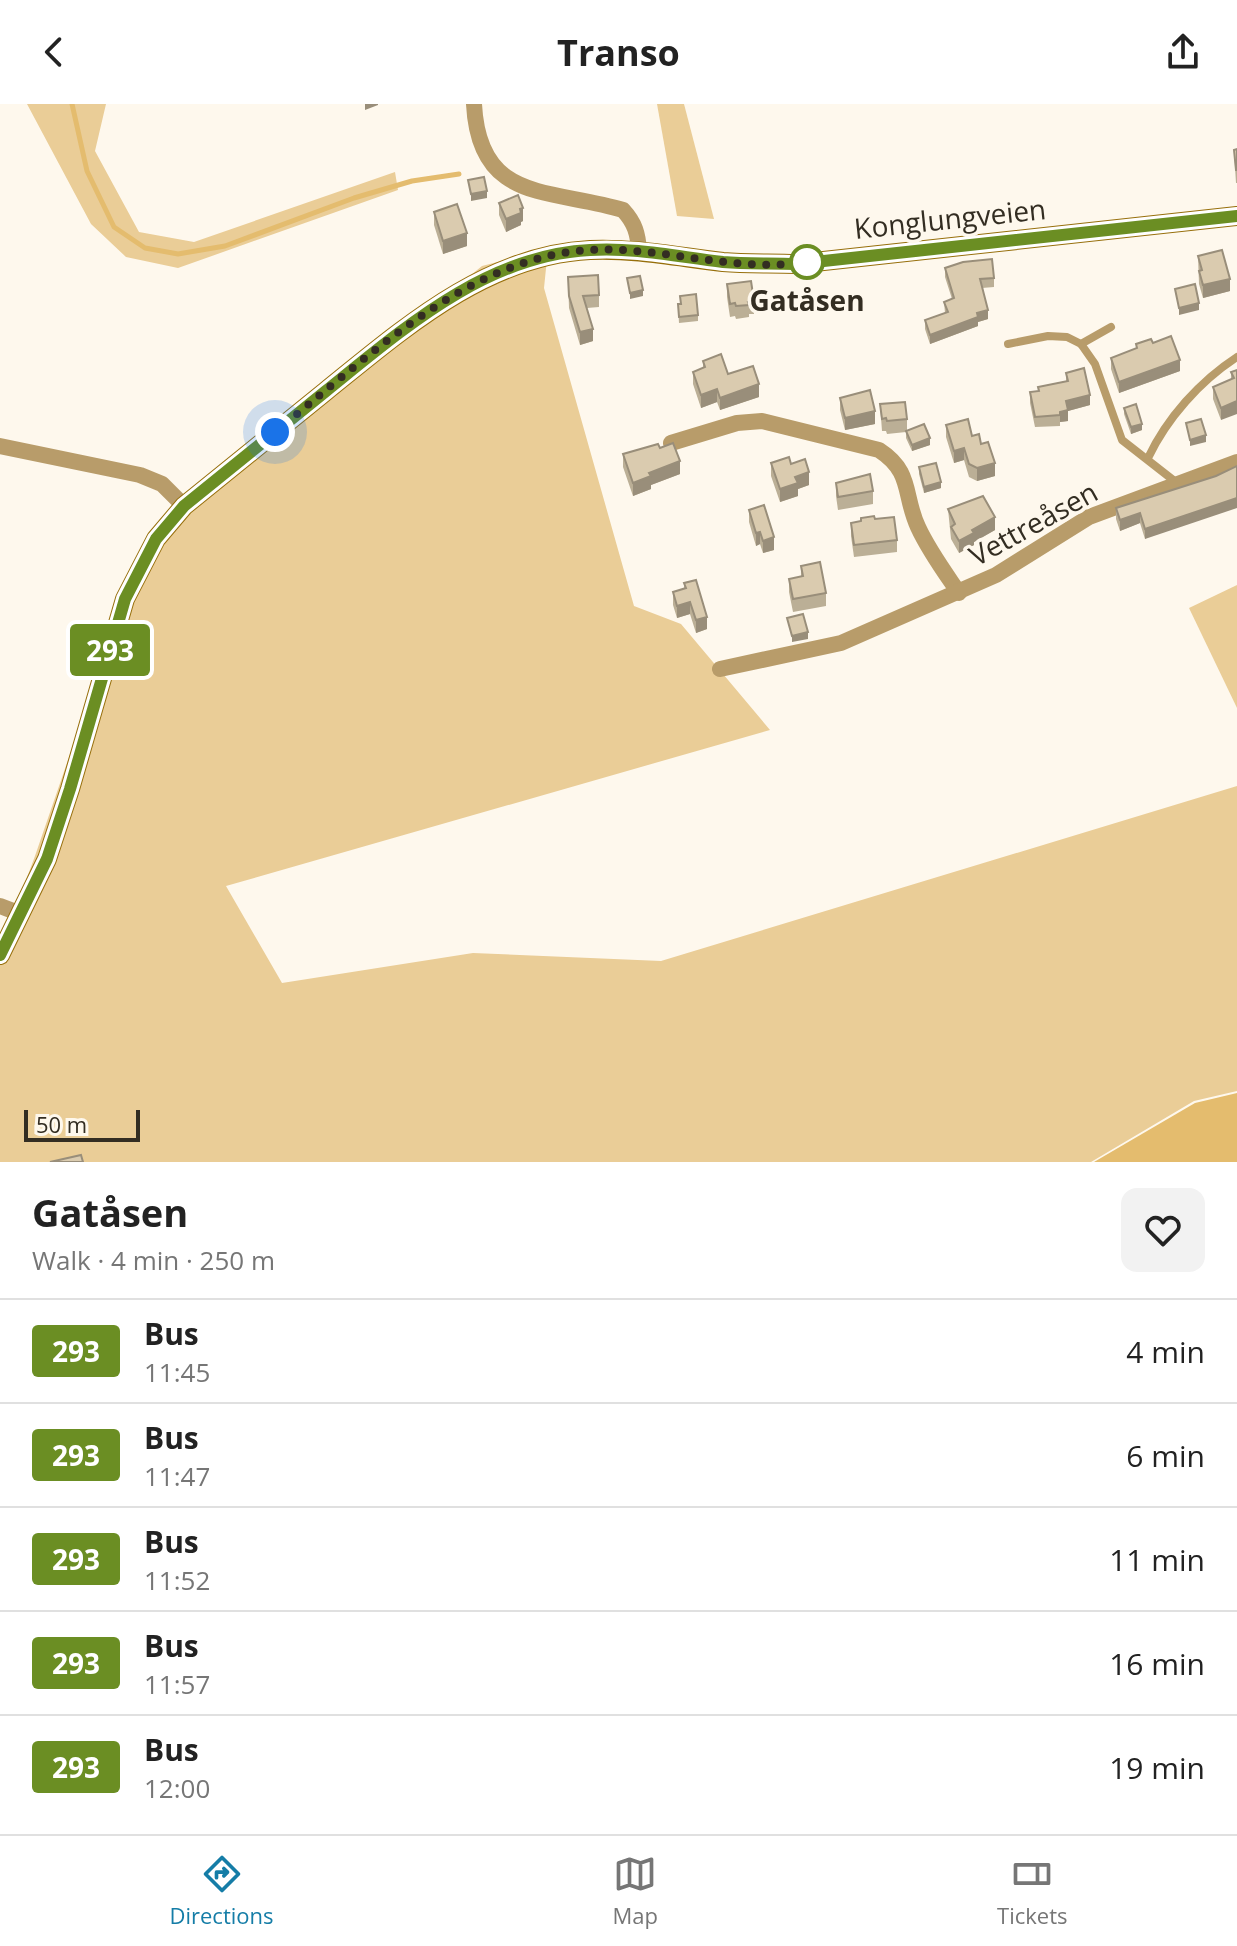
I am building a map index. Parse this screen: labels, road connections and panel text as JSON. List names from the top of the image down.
{
  "streets": {
    "street": ["Konglungveien", "Vettreåsen"]
  },
  "places": ["Gatåsen"],
  "lines": ["bus line 293"],
  "scale_bar": "50 m",
  "page": {
    "header": "Transo",
    "on_map": "293",
    "scale": "50 m",
    "heading": ["Gatåsen", "Walk · 4 min · 250 m"],
    "list": [
      {
        "mark": "293",
        "name": "Bus",
        "note": "11:45",
        "value": "4 min"
      },
      {
        "mark": "293",
        "name": "Bus",
        "note": "11:47",
        "value": "6 min"
      },
      {
        "mark": "293",
        "name": "Bus",
        "note": "11:52",
        "value": "11 min"
      },
      {
        "mark": "293",
        "name": "Bus",
        "note": "11:57",
        "value": "16 min"
      },
      {
        "mark": "293",
        "name": "Bus",
        "note": "12:00",
        "value": "19 min"
      }
    ],
    "tabs": ["Directions", "Map", "Tickets"]
  }
}
